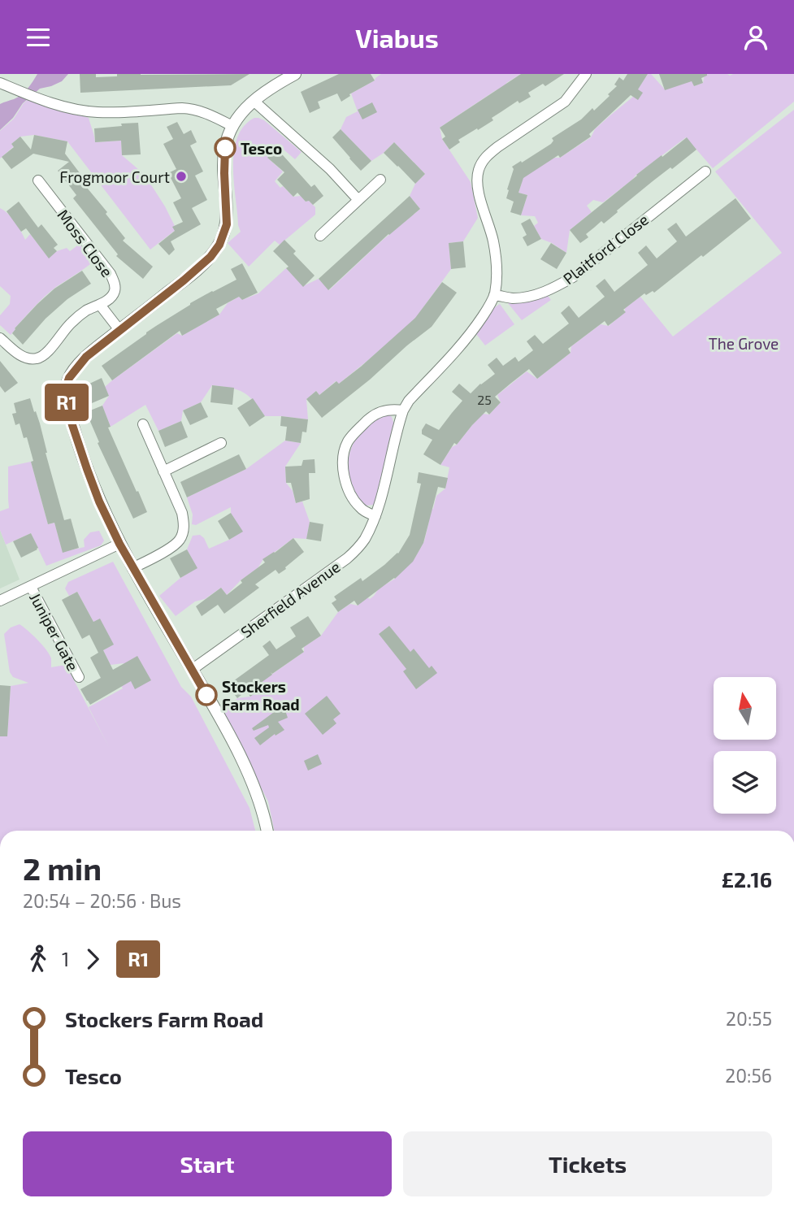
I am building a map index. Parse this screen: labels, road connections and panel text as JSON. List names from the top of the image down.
{
  "streets": {
    "street": [
      "Moss Close",
      "Plaitford Close",
      "Sherfield Avenue",
      "Juniper Gate"
    ]
  },
  "crossings": [
    ["Plaitford Close", "Sherfield Avenue"]
  ],
  "parks": ["The Grove"],
  "places": ["Tesco", "Frogmoor Court", "Stockers Farm Road"],
  "lines": ["bus line R1"],
  "house_numbers": ["25"],
  "north": "top",
  "page": {
    "header": "Viabus",
    "on_map": "R1",
    "heading": ["2 min", "20:54 – 20:56 · Bus", "£2.16"],
    "legs": ["1", "R1"],
    "list": [
      {
        "name": "Stockers Farm Road",
        "value": "20:55"
      },
      {
        "name": "Tesco",
        "value": "20:56"
      }
    ],
    "buttons": ["Start", "Tickets"]
  }
}
